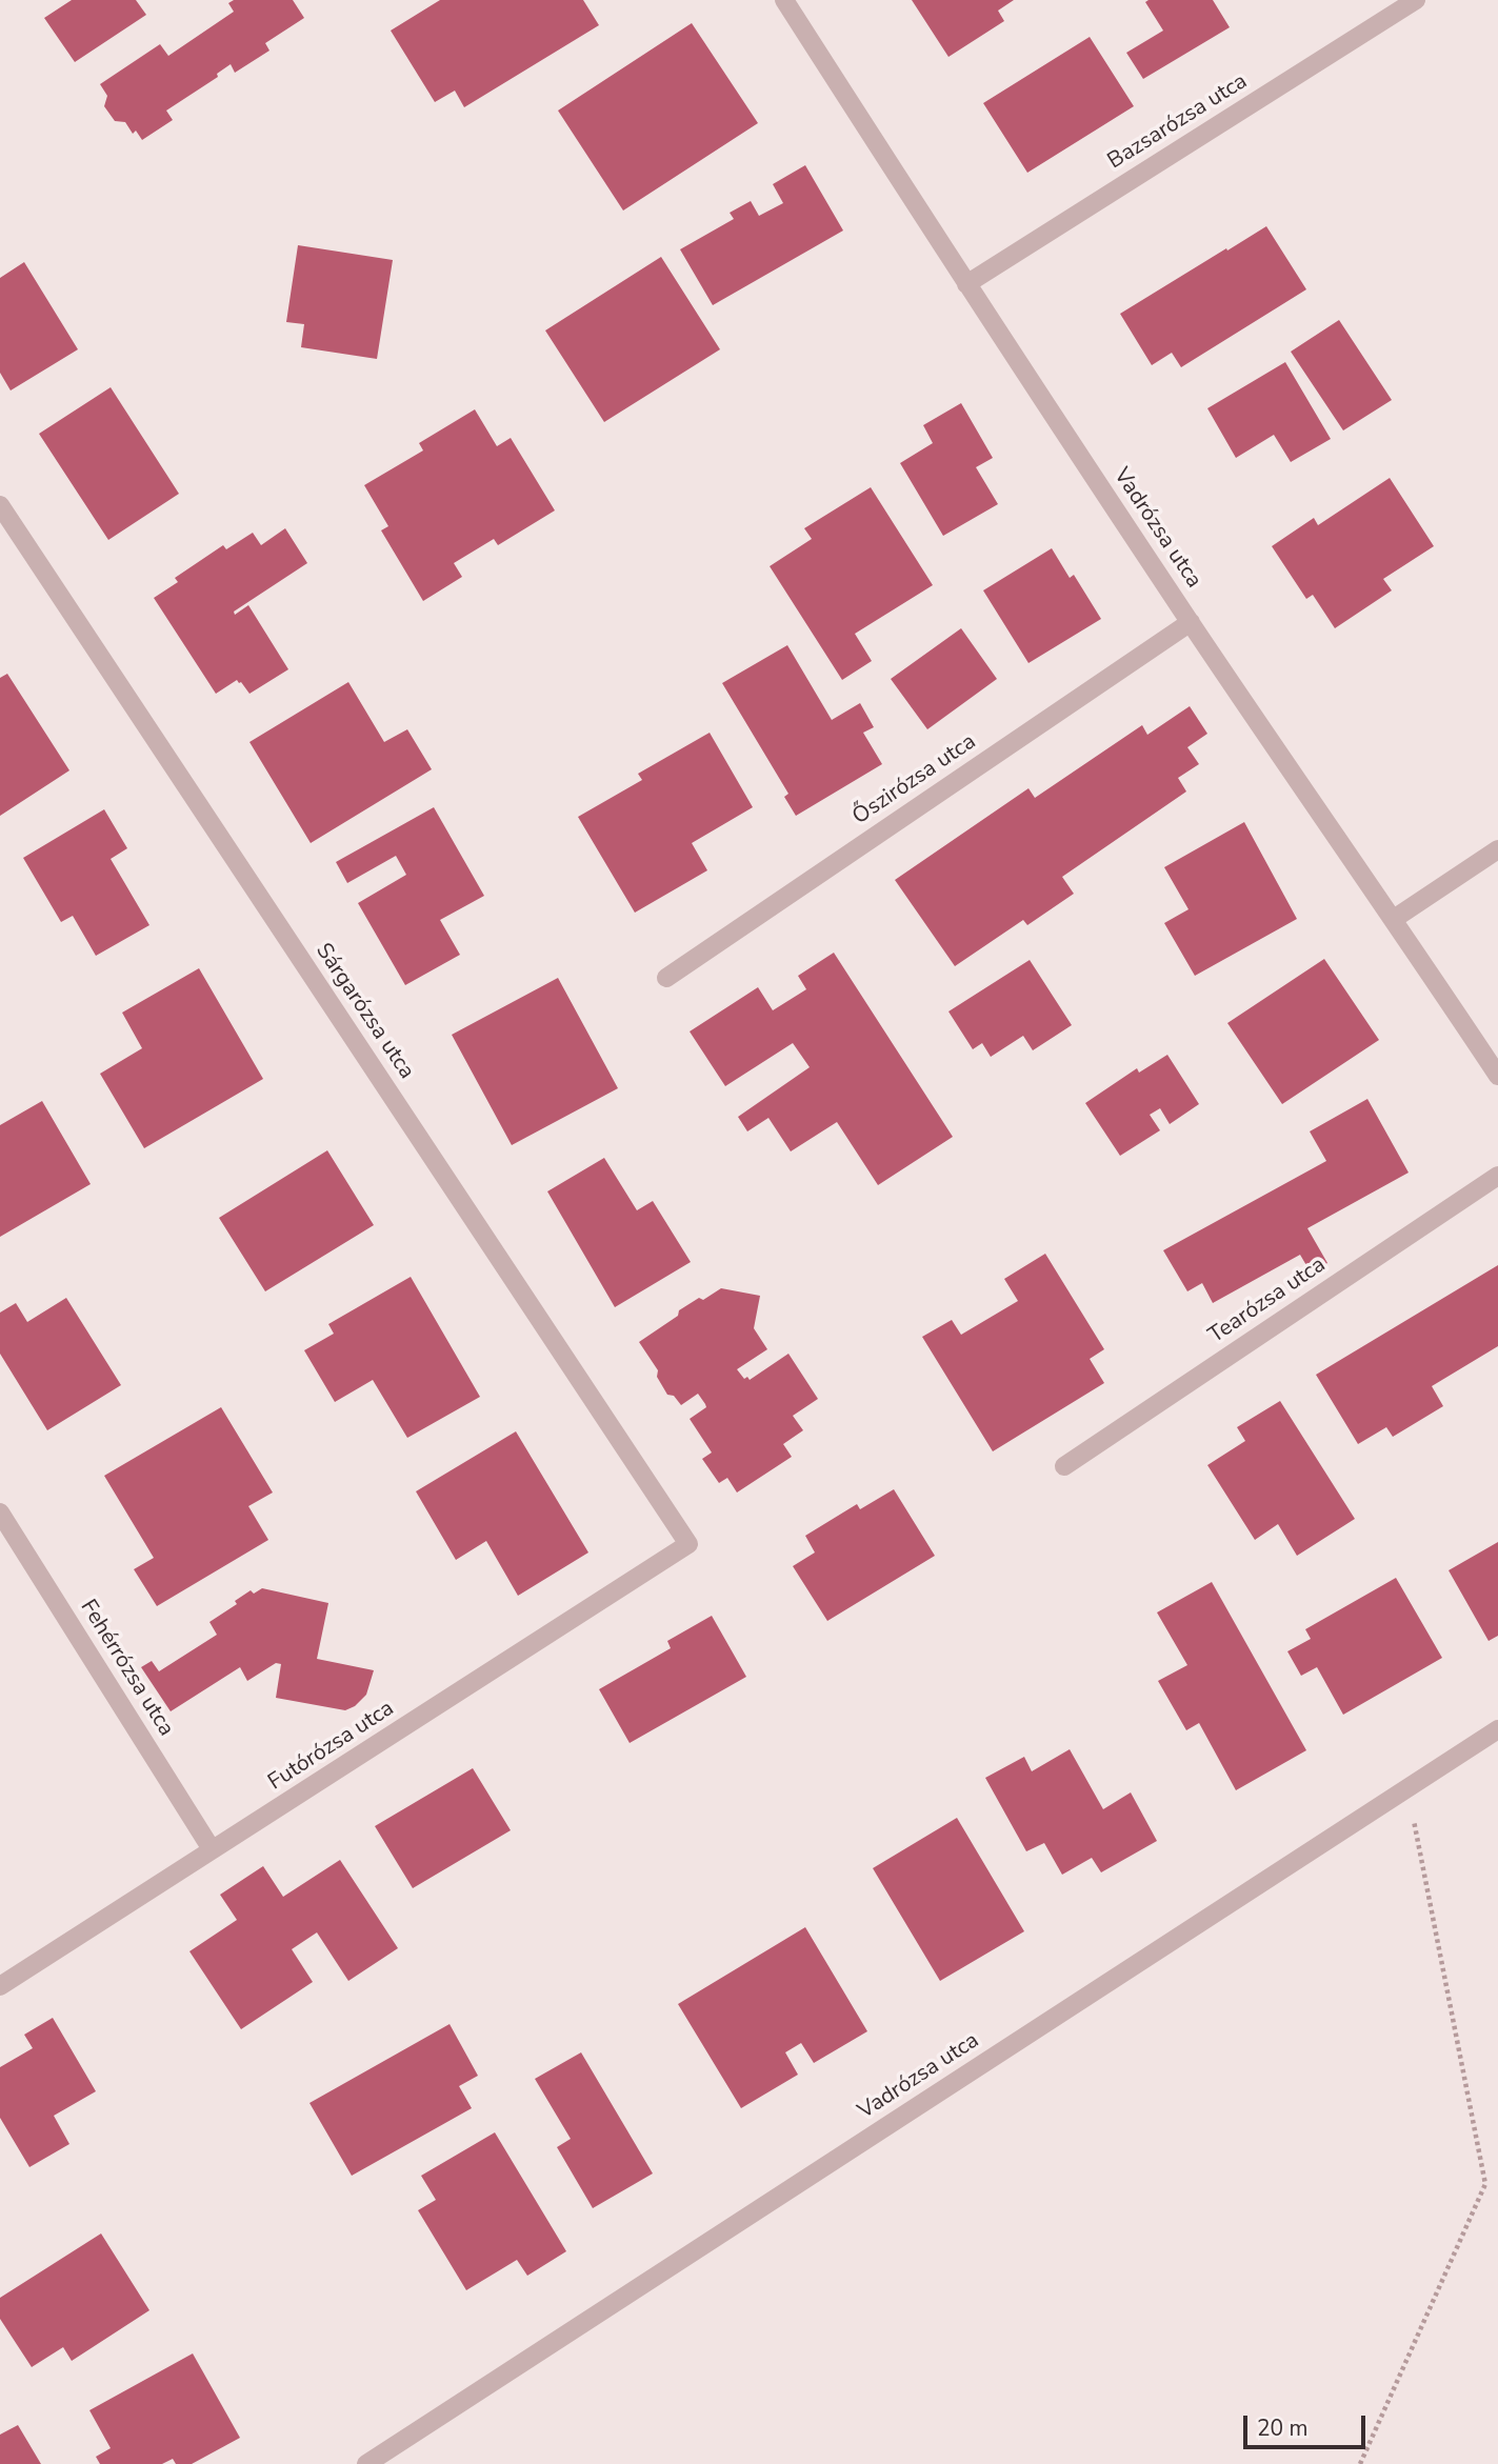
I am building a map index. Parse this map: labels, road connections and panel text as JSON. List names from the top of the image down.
{
  "streets": {
    "street": [
      "Bazsarózsa utca",
      "Vadrózsa utca",
      "Őszirózsa utca",
      "Sárgarózsa utca",
      "Tearózsa utca",
      "Fehérrózsa utca",
      "Futórózsa utca"
    ]
  },
  "crossings": [
    ["Bazsarózsa utca", "Vadrózsa utca"],
    ["Vadrózsa utca", "Őszirózsa utca"],
    ["Sárgarózsa utca", "Futórózsa utca"],
    ["Fehérrózsa utca", "Futórózsa utca"]
  ],
  "scale_bar": "20 m"
}
